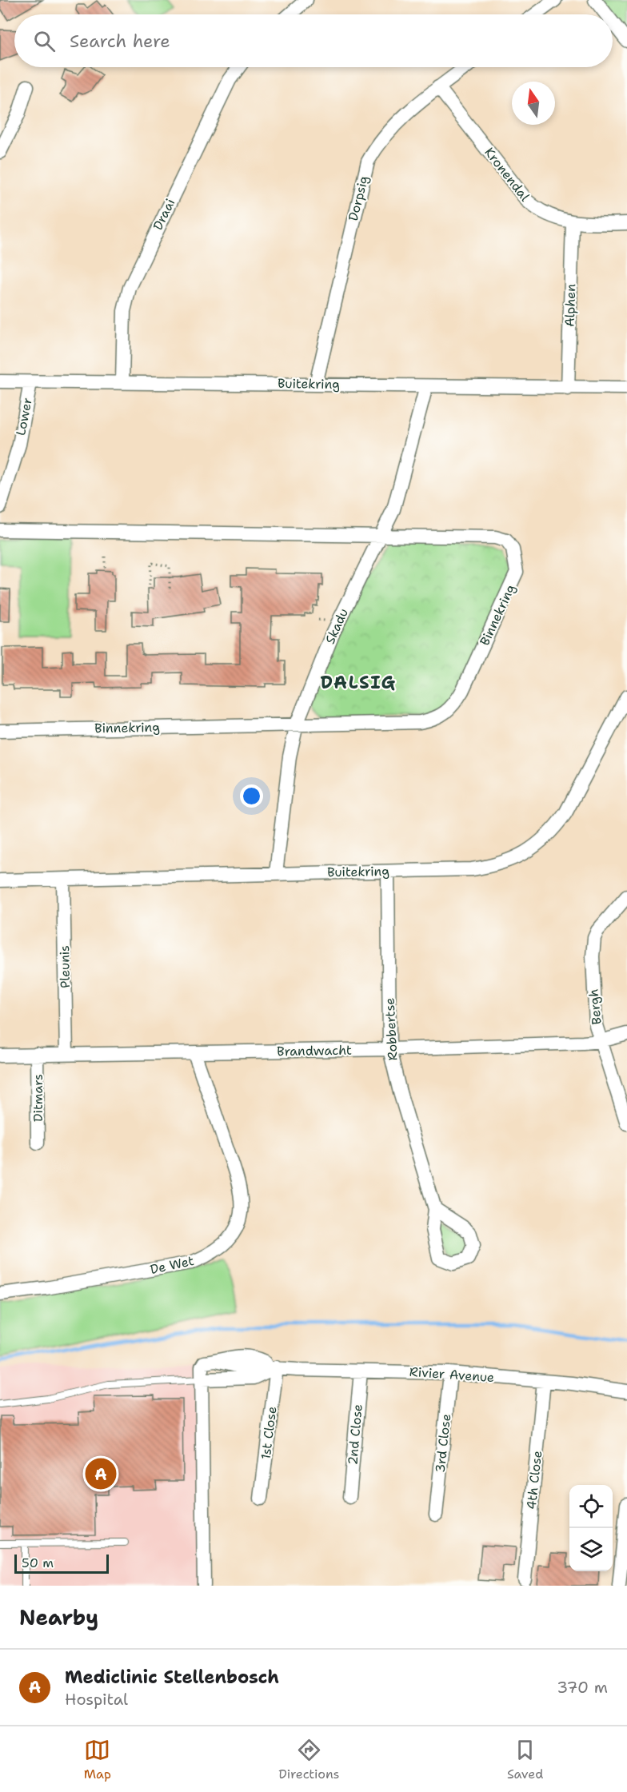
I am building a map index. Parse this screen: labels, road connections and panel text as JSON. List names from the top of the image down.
{
  "streets": {
    "street": [
      "Kronendal",
      "Dorpsig",
      "Draai",
      "Alphen",
      "Buitekring",
      "Lower",
      "Binnekring",
      "Skadu",
      "Pleunis",
      "Bergh",
      "Robbertse",
      "Brandwacht",
      "Ditmars",
      "De Wet",
      "Rivier Avenue",
      "1st Close",
      "2nd Close",
      "3rd Close",
      "4th Close"
    ]
  },
  "crossings": [
    ["Kronendal", "Dorpsig"],
    ["Kronendal", "Alphen"],
    ["Dorpsig", "Buitekring"],
    ["Draai", "Buitekring"],
    ["Alphen", "Buitekring"],
    ["Buitekring", "Lower"],
    ["Buitekring", "Skadu"],
    ["Buitekring", "Pleunis"],
    ["Buitekring", "Robbertse"],
    ["Binnekring", "Skadu"],
    ["Pleunis", "Brandwacht"],
    ["Bergh", "Brandwacht"],
    ["Robbertse", "Brandwacht"],
    ["Brandwacht", "Ditmars"],
    ["Brandwacht", "De Wet"],
    ["Rivier Avenue", "1st Close"],
    ["Rivier Avenue", "2nd Close"],
    ["Rivier Avenue", "3rd Close"],
    ["Rivier Avenue", "4th Close"]
  ],
  "districts": ["DALSIG"],
  "scale_bar": "50 m",
  "north": "top",
  "page": {
    "search": "Search here",
    "pins": "A",
    "scale": "50 m",
    "heading": "Nearby",
    "list": [
      {
        "mark": "A",
        "name": "Mediclinic Stellenbosch",
        "note": "Hospital",
        "value": "370 m"
      }
    ],
    "nav": ["Map", "Directions", "Saved"]
  }
}
